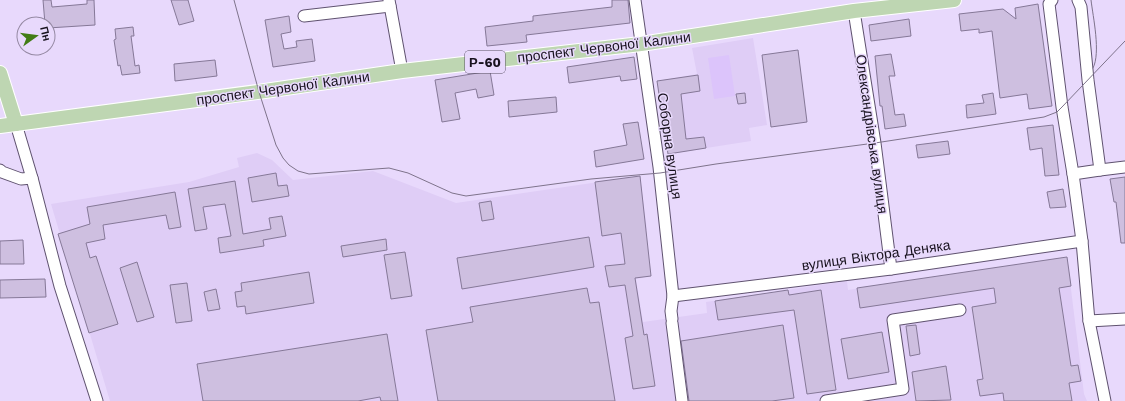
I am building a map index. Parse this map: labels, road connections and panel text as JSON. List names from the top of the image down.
{
  "streets": {
    "main road": ["проспект Червоної Калини", "Р-60"],
    "street": ["Олександрівська вулиця", "Соборна вулиця", "вулиця Віктора Деняка"]
  },
  "crossings": [
    ["проспект Червоної Калини", "Р-60"],
    ["проспект Червоної Калини", "Олександрівська вулиця"],
    ["проспект Червоної Калини", "Соборна вулиця"],
    ["Олександрівська вулиця", "вулиця Віктора Деняка"],
    ["Соборна вулиця", "вулиця Віктора Деняка"]
  ],
  "north": "right"
}
